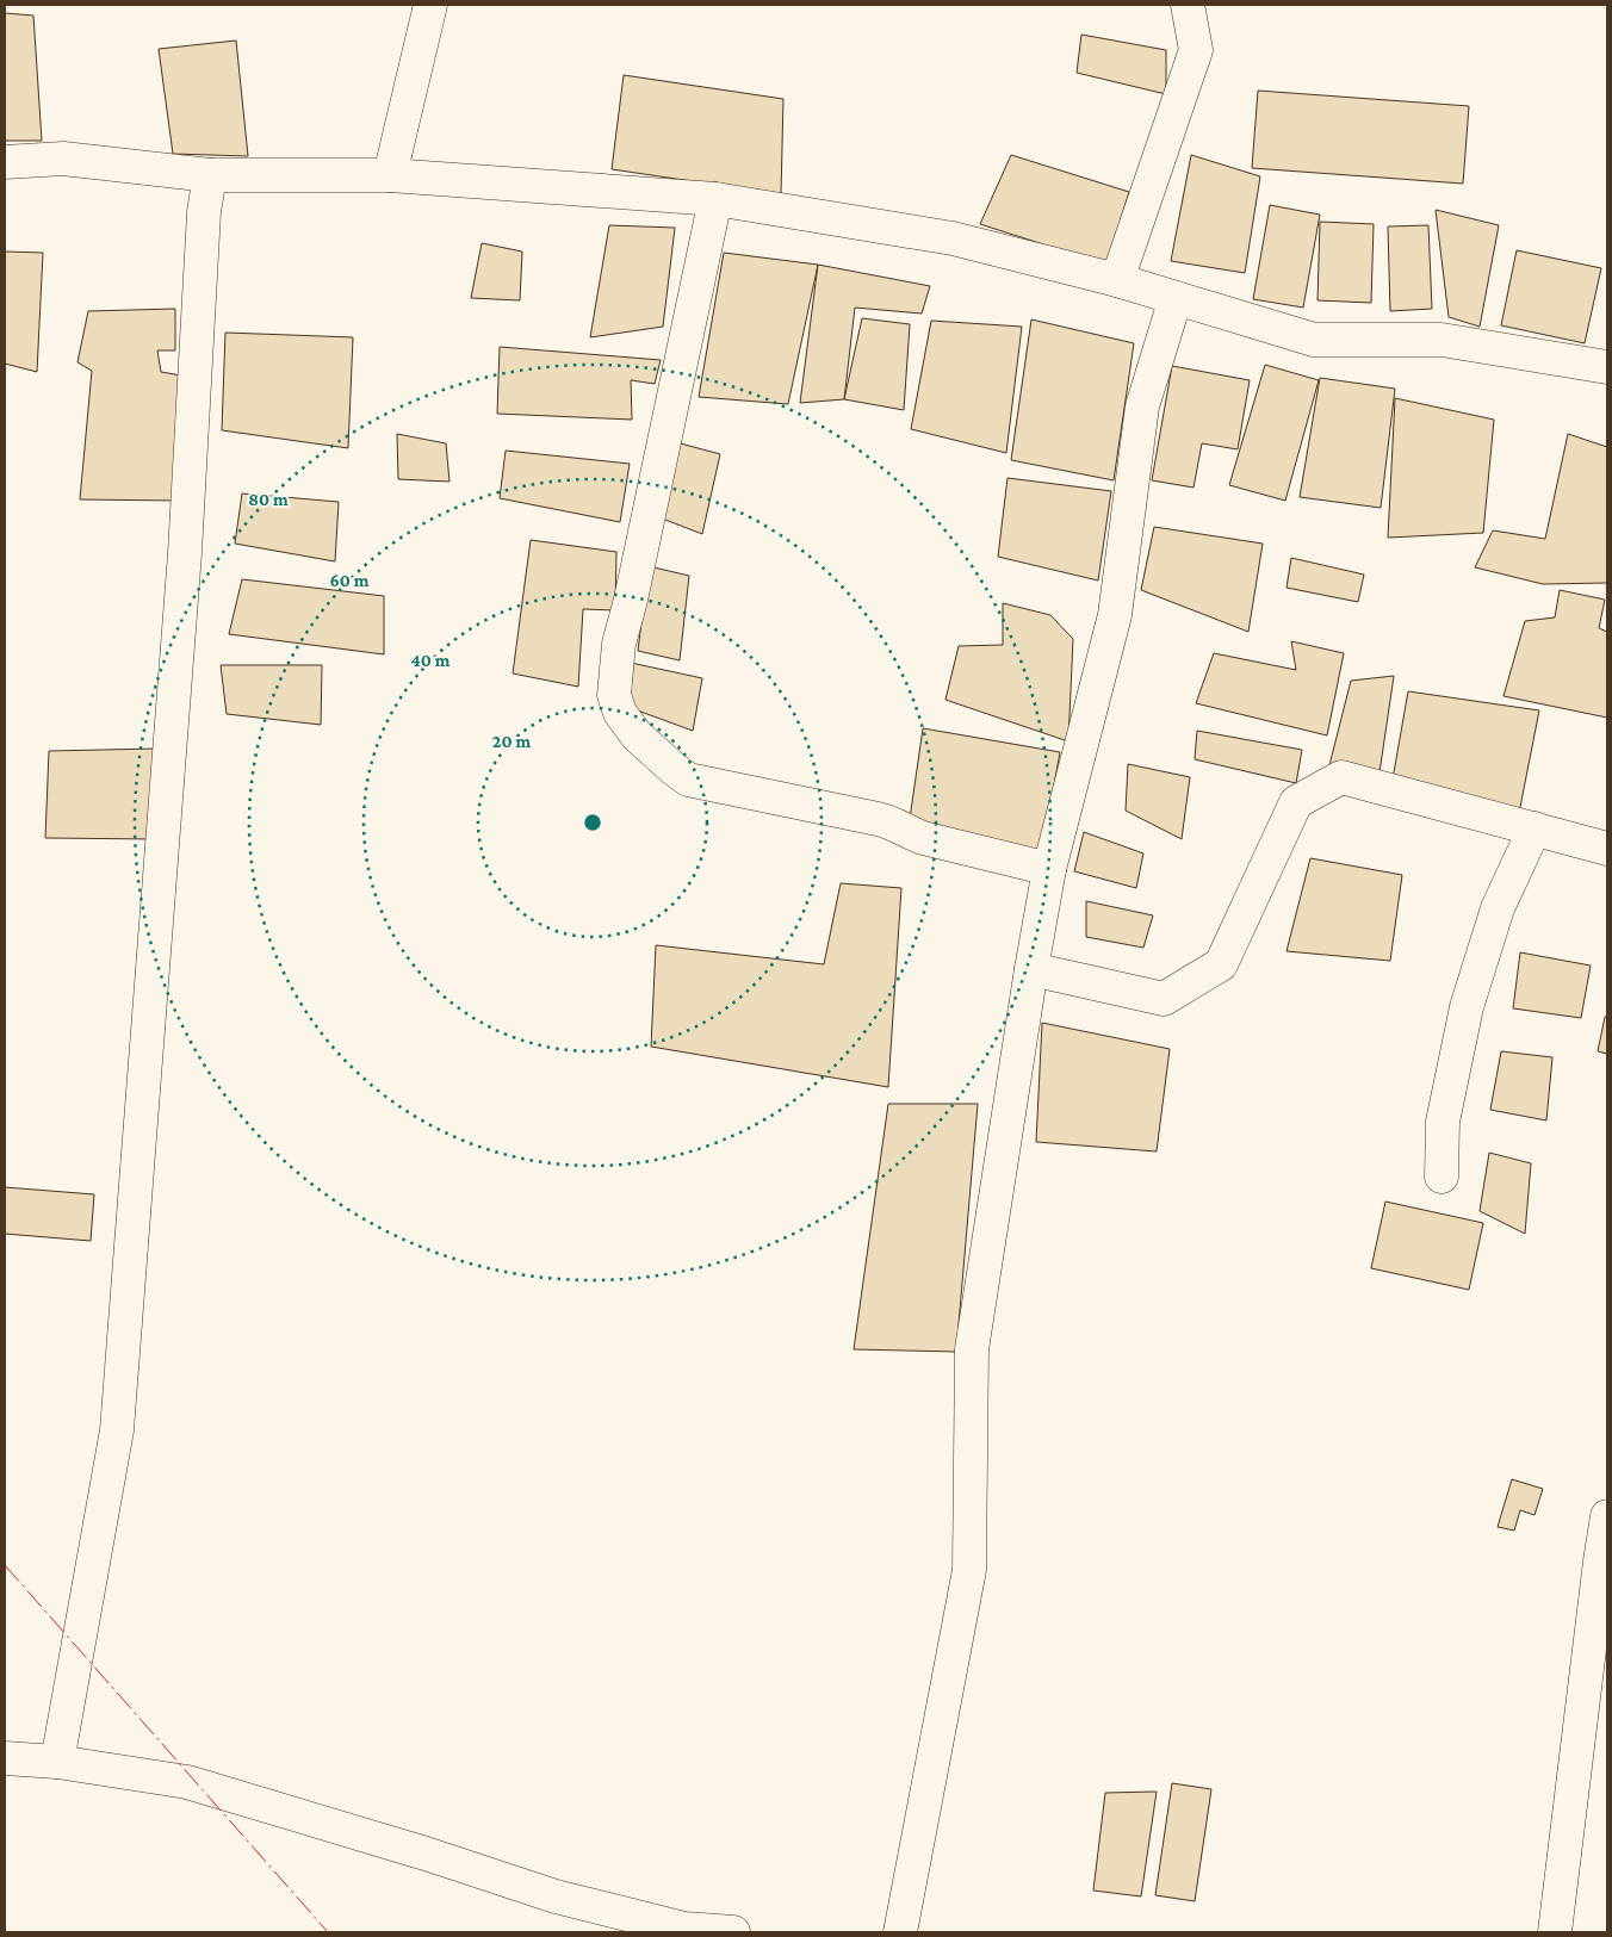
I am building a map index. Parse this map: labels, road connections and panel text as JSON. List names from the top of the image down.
{
  "rings": [
    "80 m",
    "60 m",
    "40 m",
    "20 m"
  ]
}
